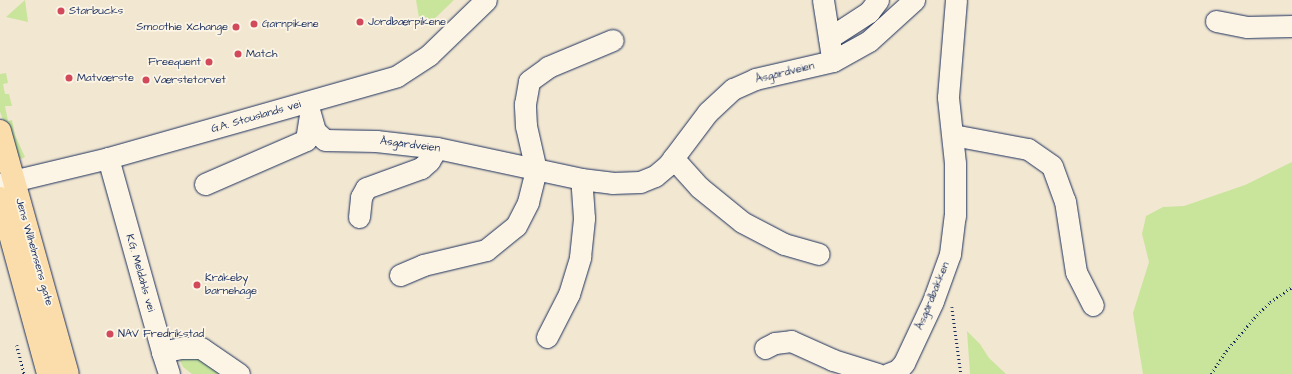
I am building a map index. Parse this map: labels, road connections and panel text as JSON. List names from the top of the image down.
{
  "streets": {
    "main road": ["Jens Wilhelmsens gate"],
    "street": [
      "Åsgårdveien",
      "G.A. Stouslands vei",
      "K.G. Meldahls vei",
      "Åsgårdbakken"
    ]
  },
  "crossings": [
    ["Åsgårdveien", "G.A. Stouslands vei"],
    ["G.A. Stouslands vei", "Jens Wilhelmsens gate"],
    ["G.A. Stouslands vei", "K.G. Meldahls vei"]
  ],
  "places": [
    "Starbucks",
    "Jordbærpikene",
    "Garnpikene",
    "Smoothie Xchange",
    "Match",
    "Freequent",
    "Matværste",
    "Værstetorvet",
    "Kråkeby barnehage",
    "NAV Fredrikstad"
  ]
}
